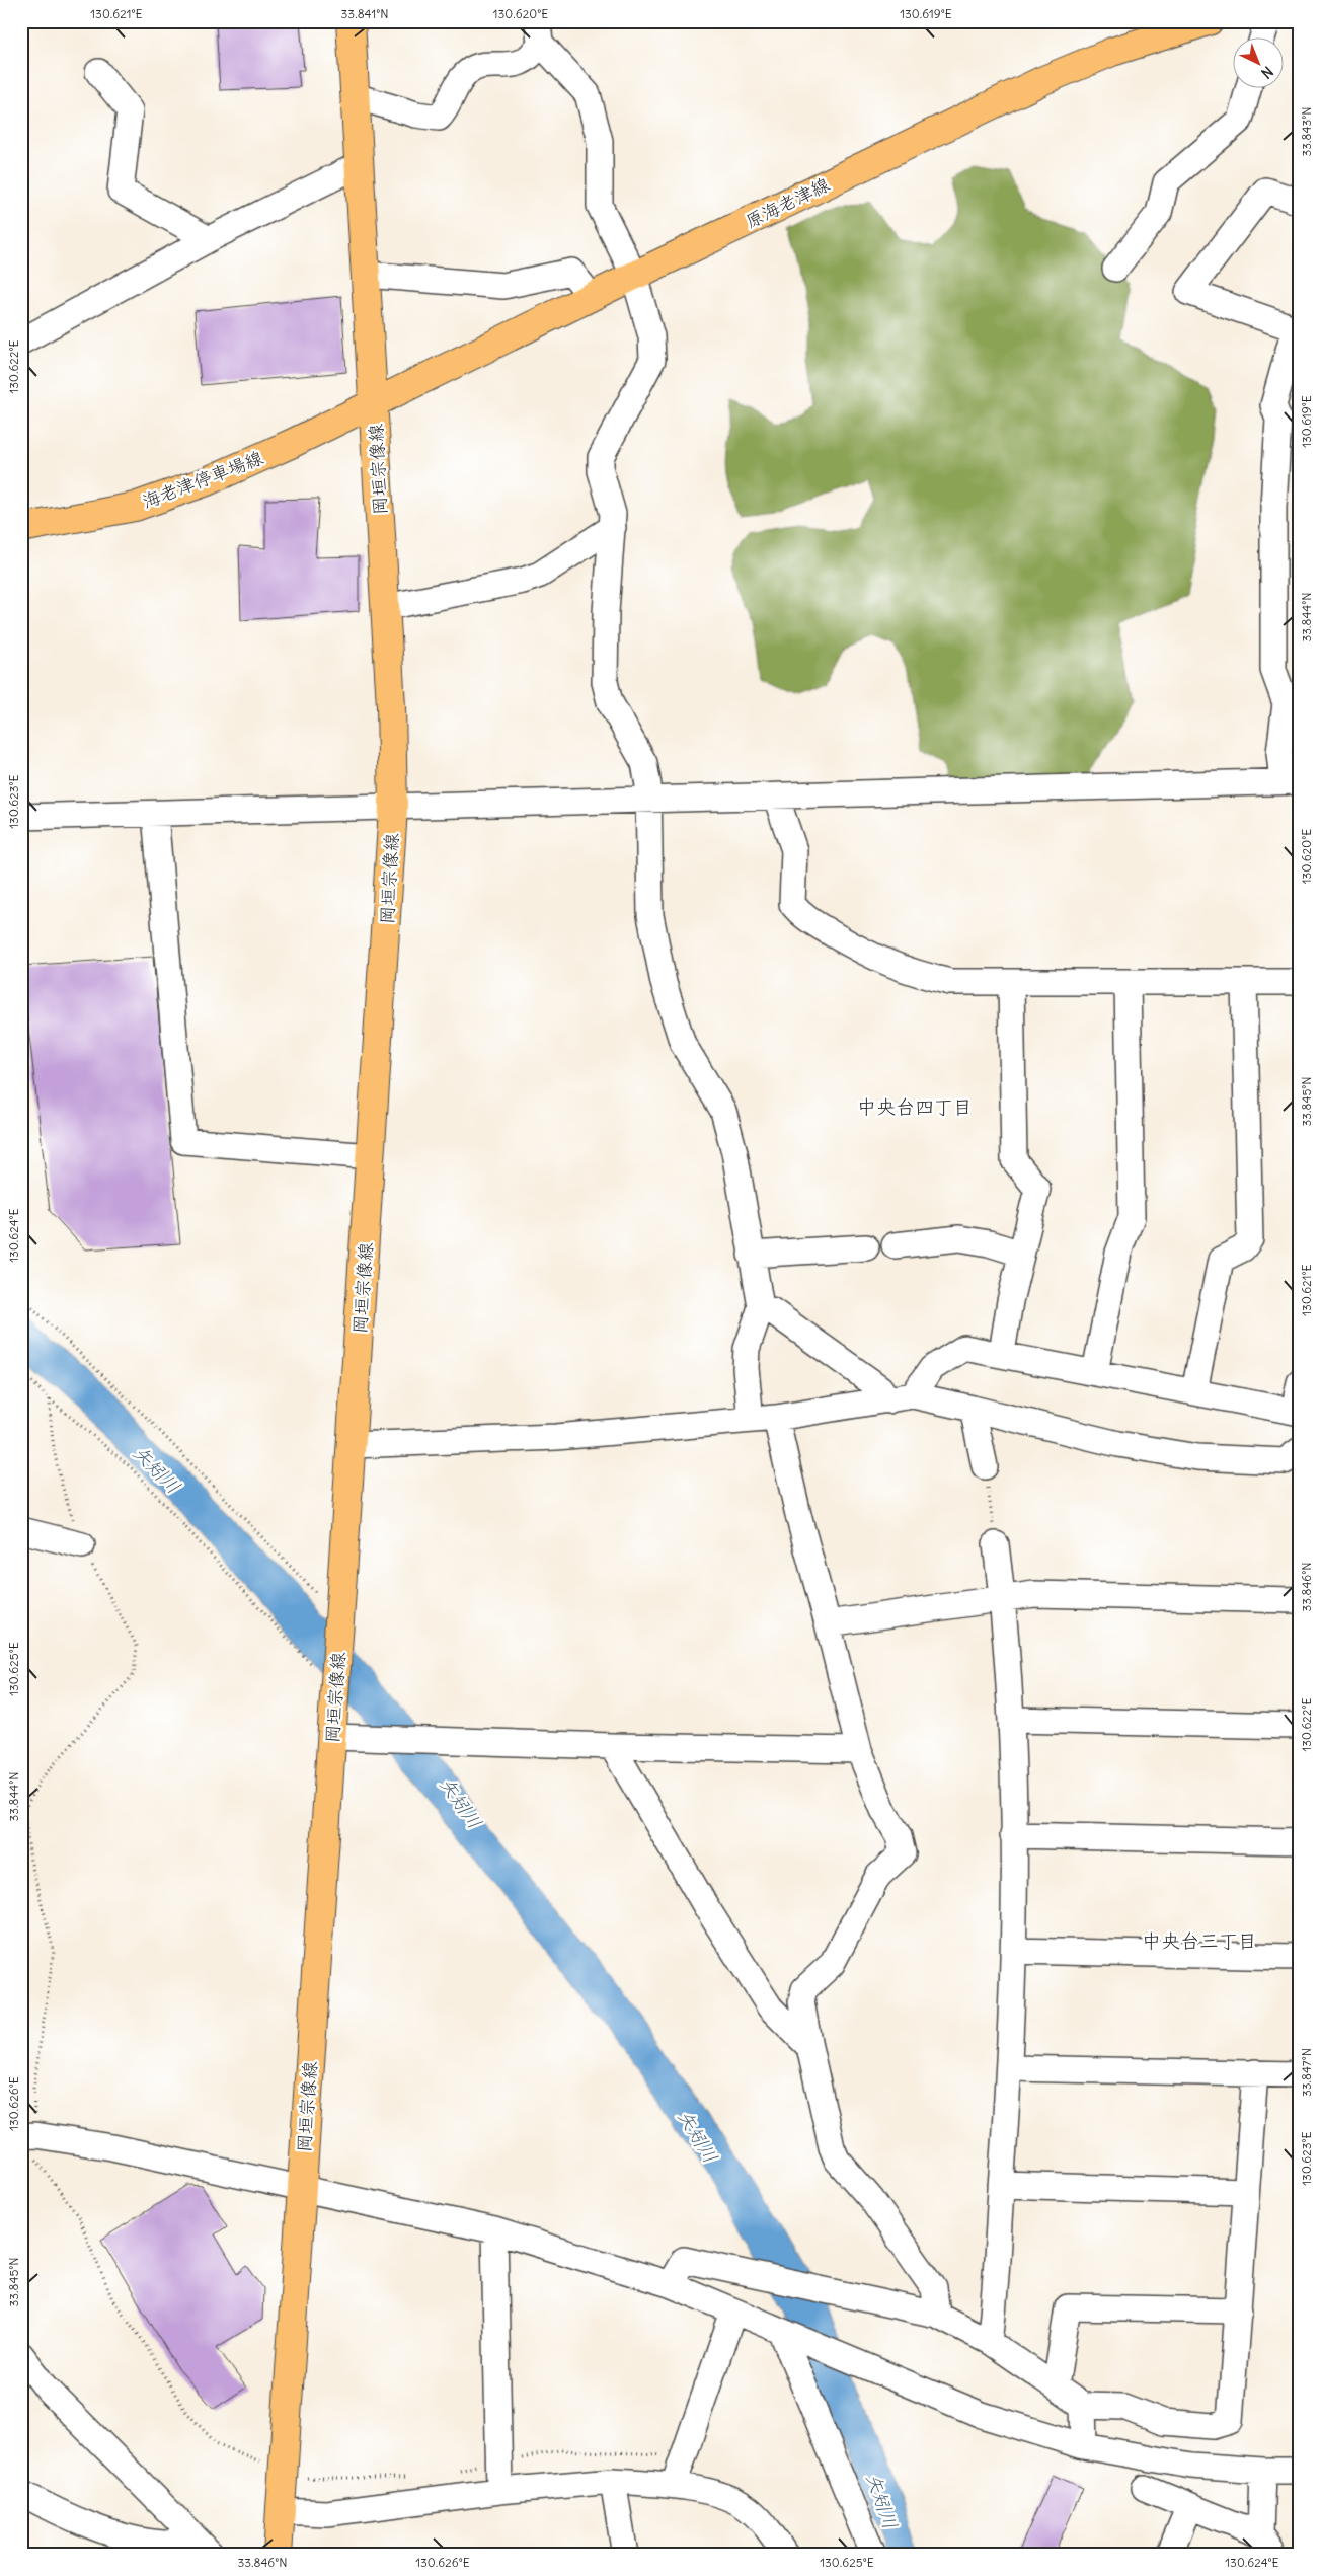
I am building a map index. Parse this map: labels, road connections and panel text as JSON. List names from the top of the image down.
{
  "streets": {
    "main road": ["原海老津線", "岡垣宗像線", "海老津停車場線"]
  },
  "crossings": [
    ["原海老津線", "岡垣宗像線"],
    ["原海老津線", "海老津停車場線"],
    ["岡垣宗像線", "海老津停車場線"]
  ],
  "districts": ["中央台四丁目", "中央台三丁目"],
  "water": ["矢矧川"],
  "north": "bottom right",
  "coordinates": [
    "130.621°E",
    "33.841°N",
    "130.620°E",
    "130.619°E",
    "33.843°N",
    "130.622°E",
    "33.844°N",
    "130.623°E",
    "33.845°N",
    "130.624°E",
    "33.846°N",
    "130.625°E",
    "33.847°N",
    "130.626°E"
  ]
}
